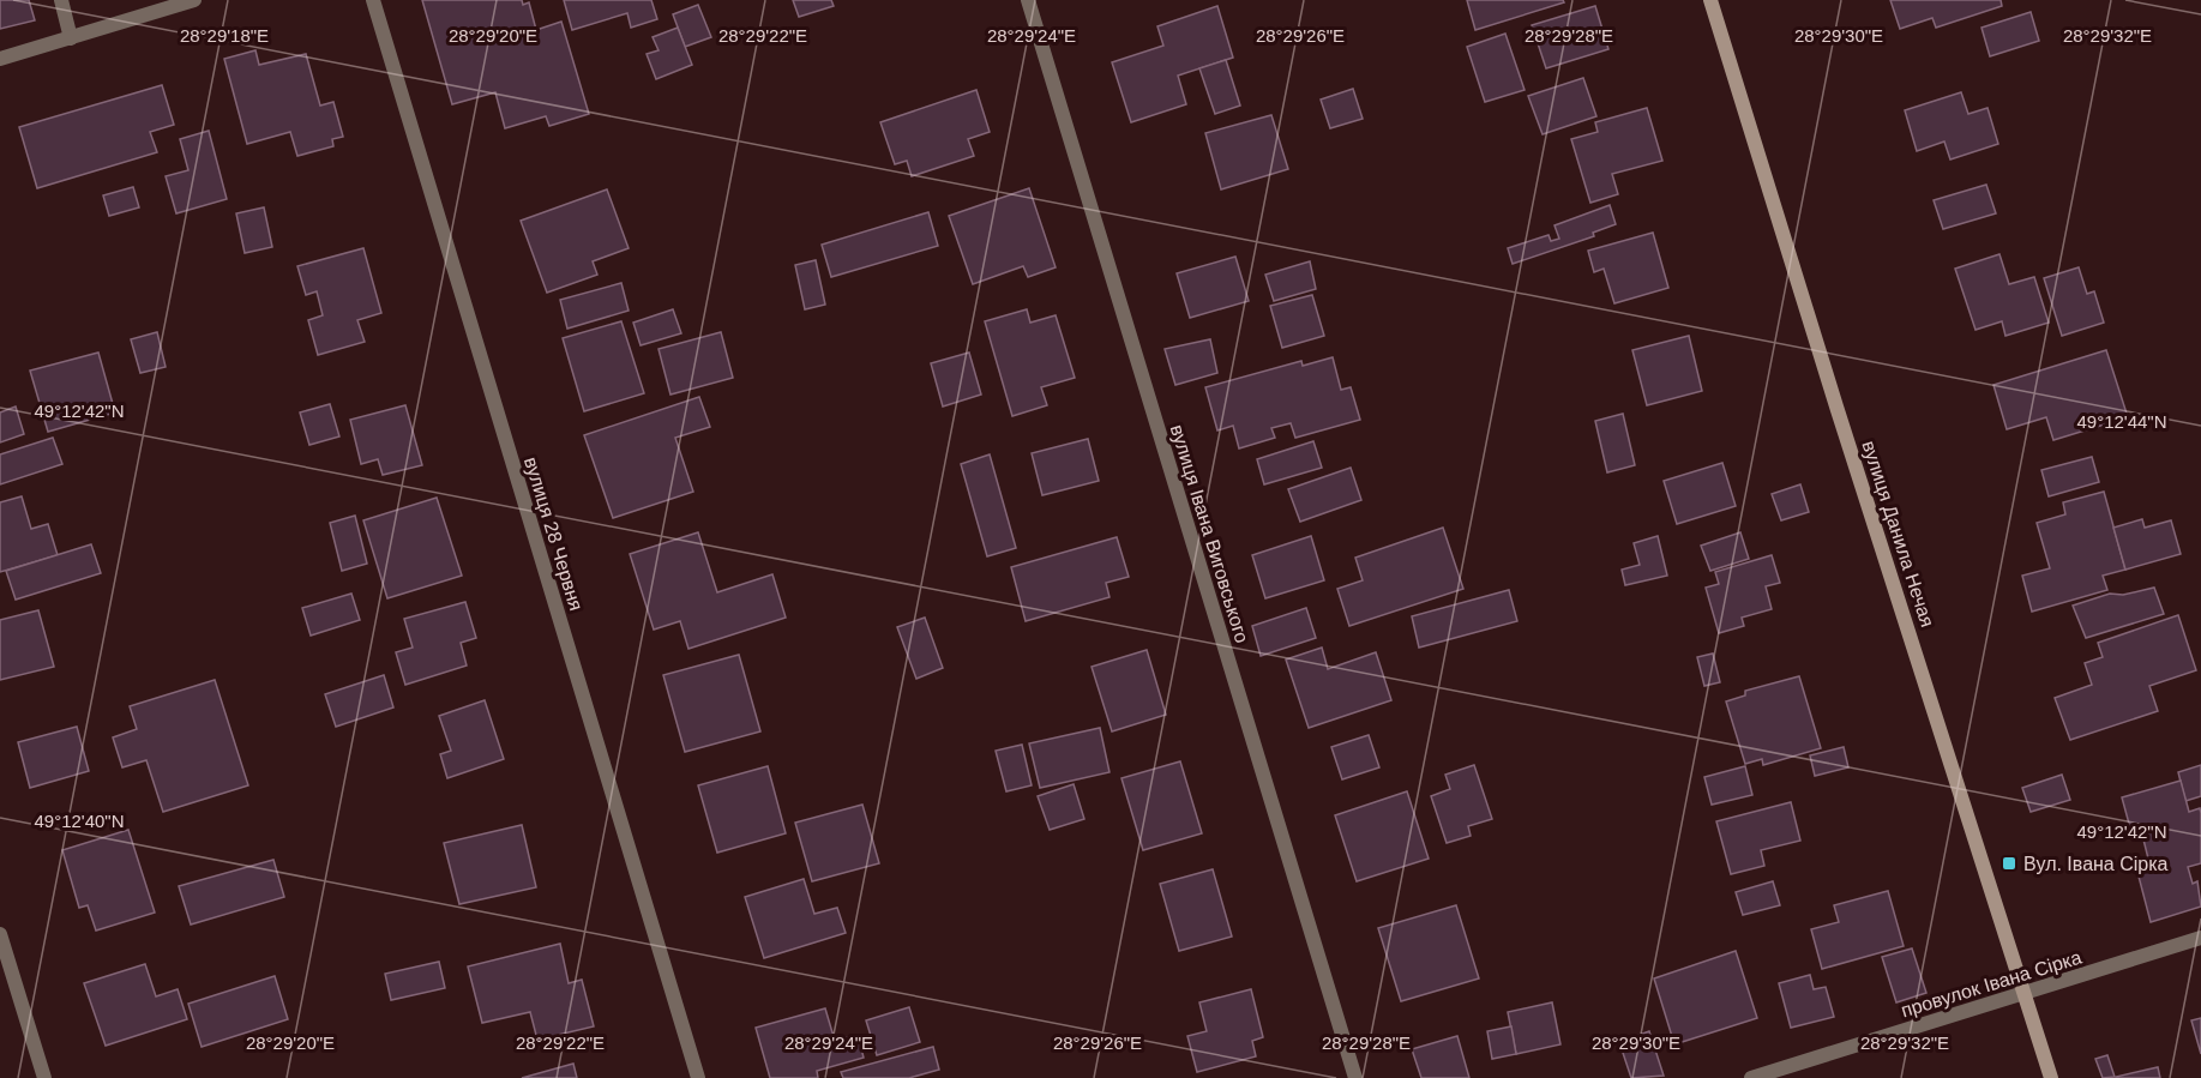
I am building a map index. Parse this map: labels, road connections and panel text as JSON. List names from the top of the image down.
{
  "streets": {
    "main road": ["вулиця Данила Нечая"],
    "street": ["вулиця 28 Червня", "вулиця Івана Виговського", "провулок Івана Сірка"]
  },
  "crossings": [
    ["вулиця Данила Нечая", "провулок Івана Сірка"]
  ],
  "places": {
    "transit": ["Вул. Івана Сірка"]
  },
  "coordinates": [
    "28°29'18\"E",
    "28°29'20\"E",
    "28°29'22\"E",
    "28°29'24\"E",
    "28°29'26\"E",
    "28°29'28\"E",
    "28°29'30\"E",
    "28°29'32\"E",
    "49°12'42\"N",
    "49°12'44\"N",
    "49°12'40\"N"
  ]
}
